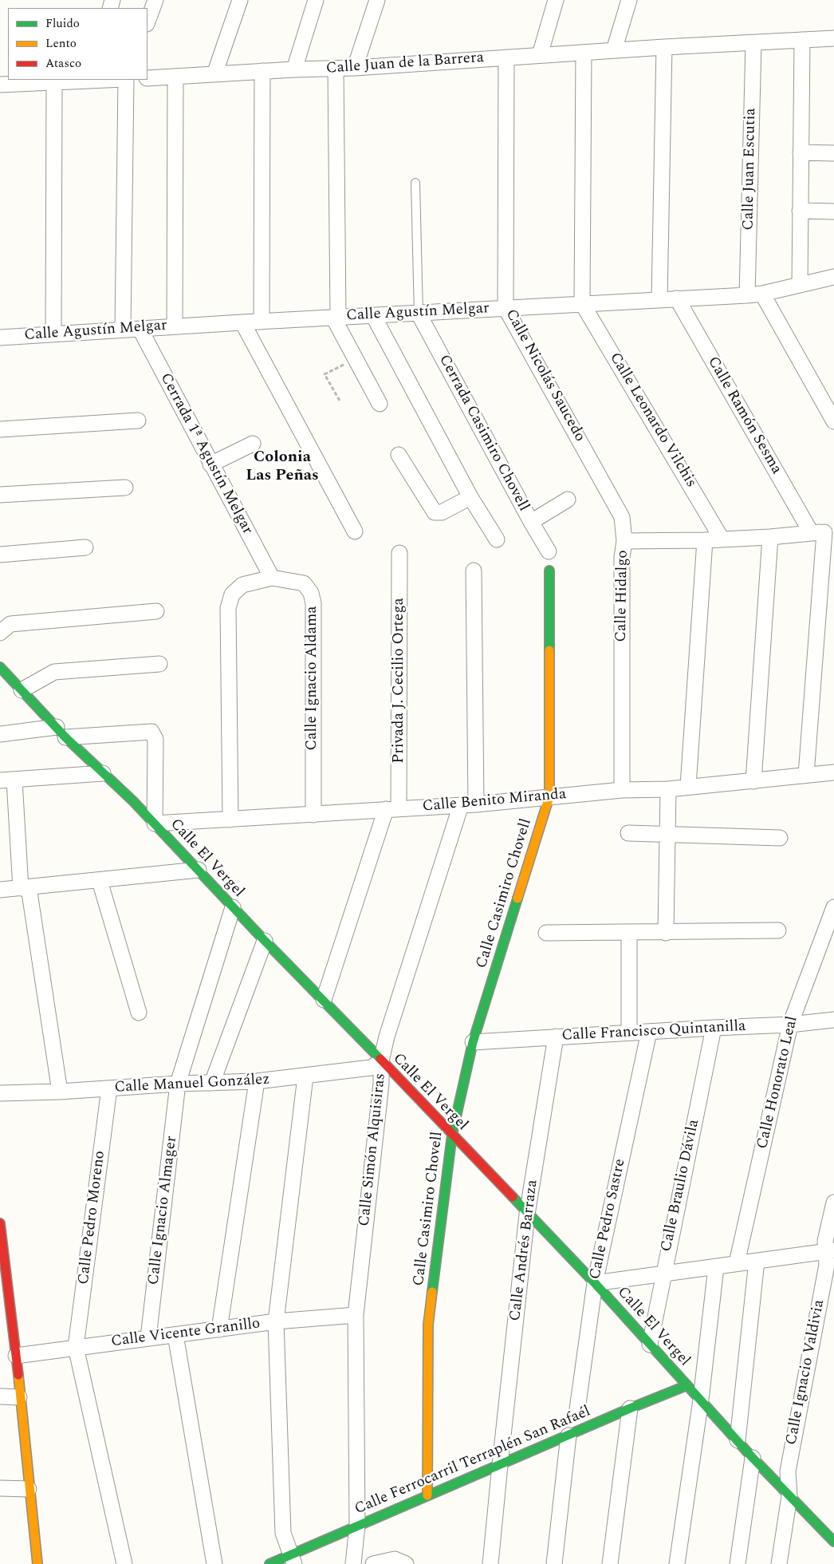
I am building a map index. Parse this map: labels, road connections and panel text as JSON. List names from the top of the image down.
{
  "streets": {
    "street": [
      "Calle Juan de la Barrera",
      "Calle Juan Escutia",
      "Calle Agustín Melgar",
      "Calle Nicolás Saucedo",
      "Calle Ramón Sesma",
      "Calle Leonardo Vilchis",
      "Cerrada Casimiro Chovell",
      "Cerrada 1ª Agustín Melgar",
      "Calle Hidalgo",
      "Calle Ignacio Aldama",
      "Privada J. Cecilio Ortega",
      "Calle Benito Miranda",
      "Calle El Vergel",
      "Calle Casimiro Chovell",
      "Calle Francisco Quintanilla",
      "Calle Honorato Leal",
      "Calle Manuel González",
      "Calle Simón Alquisiras",
      "Calle Braulio Dávila",
      "Calle Ignacio Almager",
      "Calle Pedro Moreno",
      "Calle Pedro Sastre",
      "Calle Andrés Barraza",
      "Calle Vicente Granillo",
      "Calle Ignacio Valdivia",
      "Calle Ferrocarril Terraplén San Rafaél"
    ]
  },
  "crossings": [
    ["Calle Juan de la Barrera", "Calle Juan Escutia"],
    ["Calle Juan de la Barrera", "Calle Nicolás Saucedo"],
    ["Calle Juan Escutia", "Calle Agustín Melgar"],
    ["Calle Agustín Melgar", "Calle Nicolás Saucedo"],
    ["Calle Agustín Melgar", "Calle Ramón Sesma"],
    ["Calle Agustín Melgar", "Calle Leonardo Vilchis"],
    ["Calle Agustín Melgar", "Cerrada Casimiro Chovell"],
    ["Calle Agustín Melgar", "Cerrada 1ª Agustín Melgar"],
    ["Calle Nicolás Saucedo", "Calle Hidalgo"],
    ["Calle Ramón Sesma", "Calle Hidalgo"],
    ["Calle Leonardo Vilchis", "Calle Hidalgo"],
    ["Cerrada 1ª Agustín Melgar", "Calle Ignacio Aldama"],
    ["Calle Hidalgo", "Calle Benito Miranda"],
    ["Calle Ignacio Aldama", "Calle Benito Miranda"],
    ["Privada J. Cecilio Ortega", "Calle Benito Miranda"],
    ["Privada J. Cecilio Ortega", "Calle El Vergel"],
    ["Calle Benito Miranda", "Calle El Vergel"],
    ["Calle Benito Miranda", "Calle Casimiro Chovell"],
    ["Calle Benito Miranda", "Calle Simón Alquisiras"],
    ["Calle El Vergel", "Calle Casimiro Chovell"],
    ["Calle El Vergel", "Calle Manuel González"],
    ["Calle El Vergel", "Calle Simón Alquisiras"],
    ["Calle El Vergel", "Calle Braulio Dávila"],
    ["Calle El Vergel", "Calle Ignacio Almager"],
    ["Calle El Vergel", "Calle Pedro Sastre"],
    ["Calle El Vergel", "Calle Andrés Barraza"],
    ["Calle El Vergel", "Calle Ignacio Valdivia"],
    ["Calle El Vergel", "Calle Ferrocarril Terraplén San Rafaél"],
    ["Calle Casimiro Chovell", "Calle Francisco Quintanilla"],
    ["Calle Casimiro Chovell", "Calle Ferrocarril Terraplén San Rafaél"],
    ["Calle Francisco Quintanilla", "Calle Honorato Leal"],
    ["Calle Francisco Quintanilla", "Calle Braulio Dávila"],
    ["Calle Francisco Quintanilla", "Calle Pedro Sastre"],
    ["Calle Francisco Quintanilla", "Calle Andrés Barraza"],
    ["Calle Manuel González", "Calle Simón Alquisiras"],
    ["Calle Manuel González", "Calle Ignacio Almager"],
    ["Calle Manuel González", "Calle Pedro Moreno"],
    ["Calle Simón Alquisiras", "Calle Vicente Granillo"],
    ["Calle Simón Alquisiras", "Calle Ferrocarril Terraplén San Rafaél"],
    ["Calle Ignacio Almager", "Calle Vicente Granillo"],
    ["Calle Pedro Moreno", "Calle Vicente Granillo"],
    ["Calle Andrés Barraza", "Calle Ferrocarril Terraplén San Rafaél"]
  ],
  "districts": ["Colonia Las Peñas"],
  "legend": ["Fluido", "Lento", "Atasco"]
}
